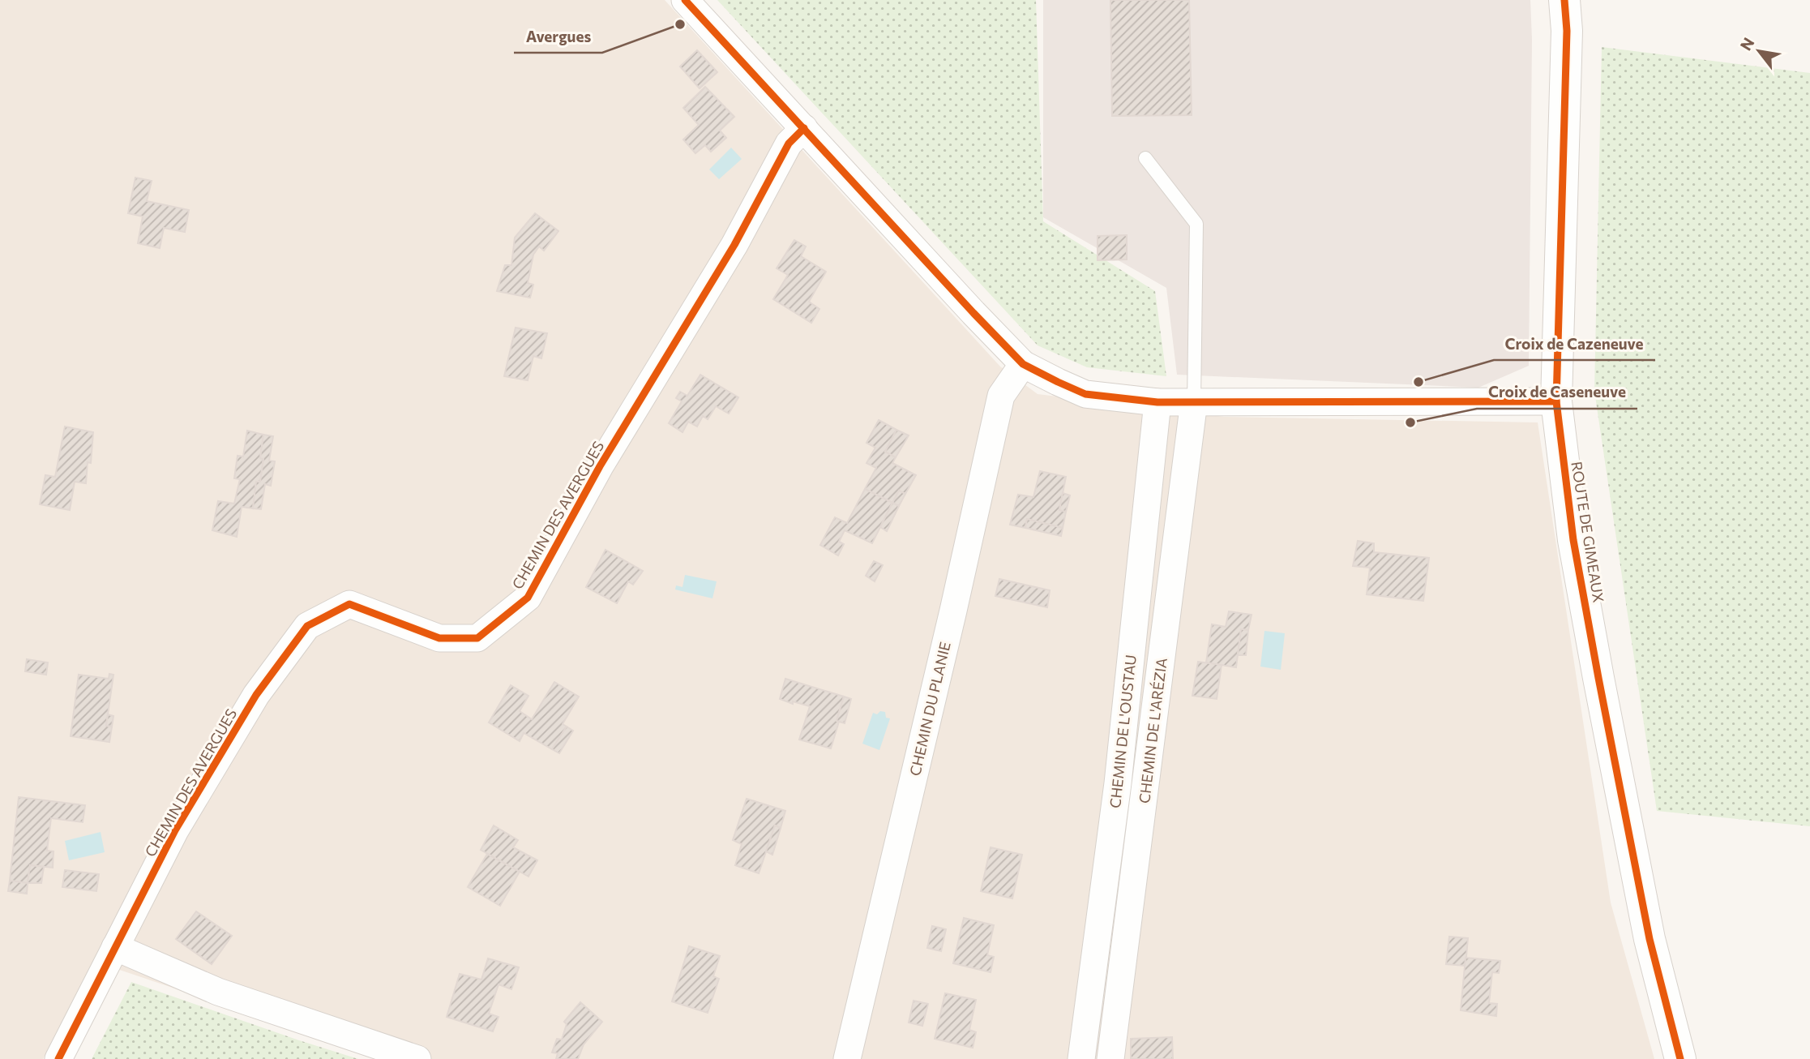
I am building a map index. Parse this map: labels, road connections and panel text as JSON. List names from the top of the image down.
{
  "streets": {
    "street": [
      "CHEMIN DES AVERGUES",
      "ROUTE DE GIMEAUX",
      "CHEMIN DU PLANIE",
      "CHEMIN DE L'ARÉZIA",
      "CHEMIN DE L'OUSTAU"
    ]
  },
  "places": ["Avergues", "Croix de Cazeneuve", "Croix de Caseneuve"],
  "north": "top left"
}
